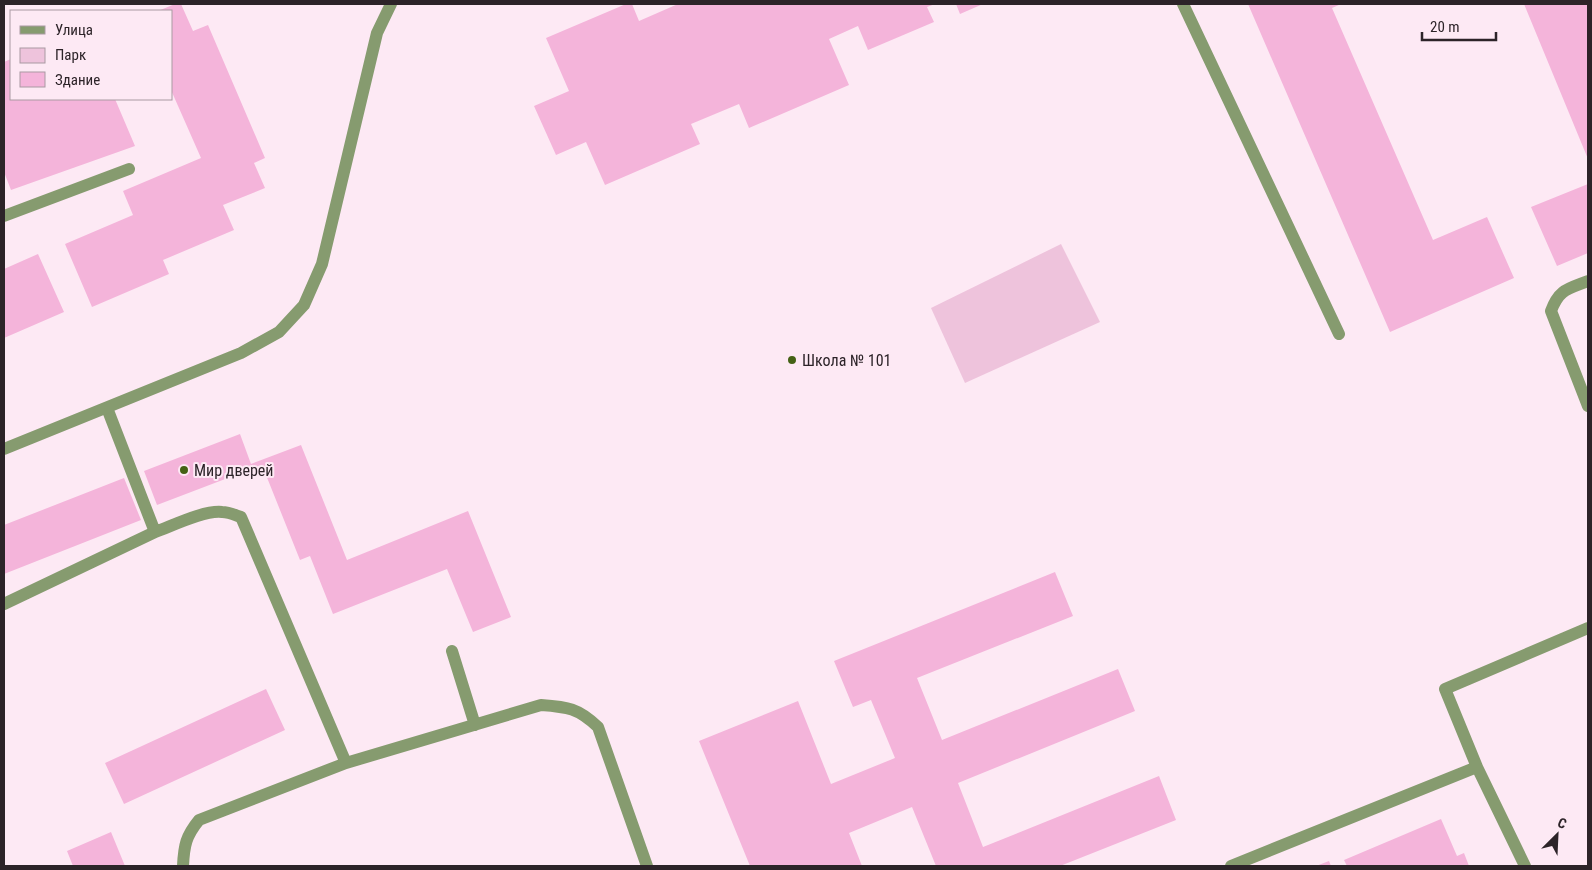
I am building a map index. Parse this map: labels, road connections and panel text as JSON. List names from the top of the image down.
{
  "places": ["Школа № 101", "Мир дверей"],
  "legend": ["Улица", "Парк", "Здание"],
  "scale_bar": "20 m",
  "north": "top right"
}
